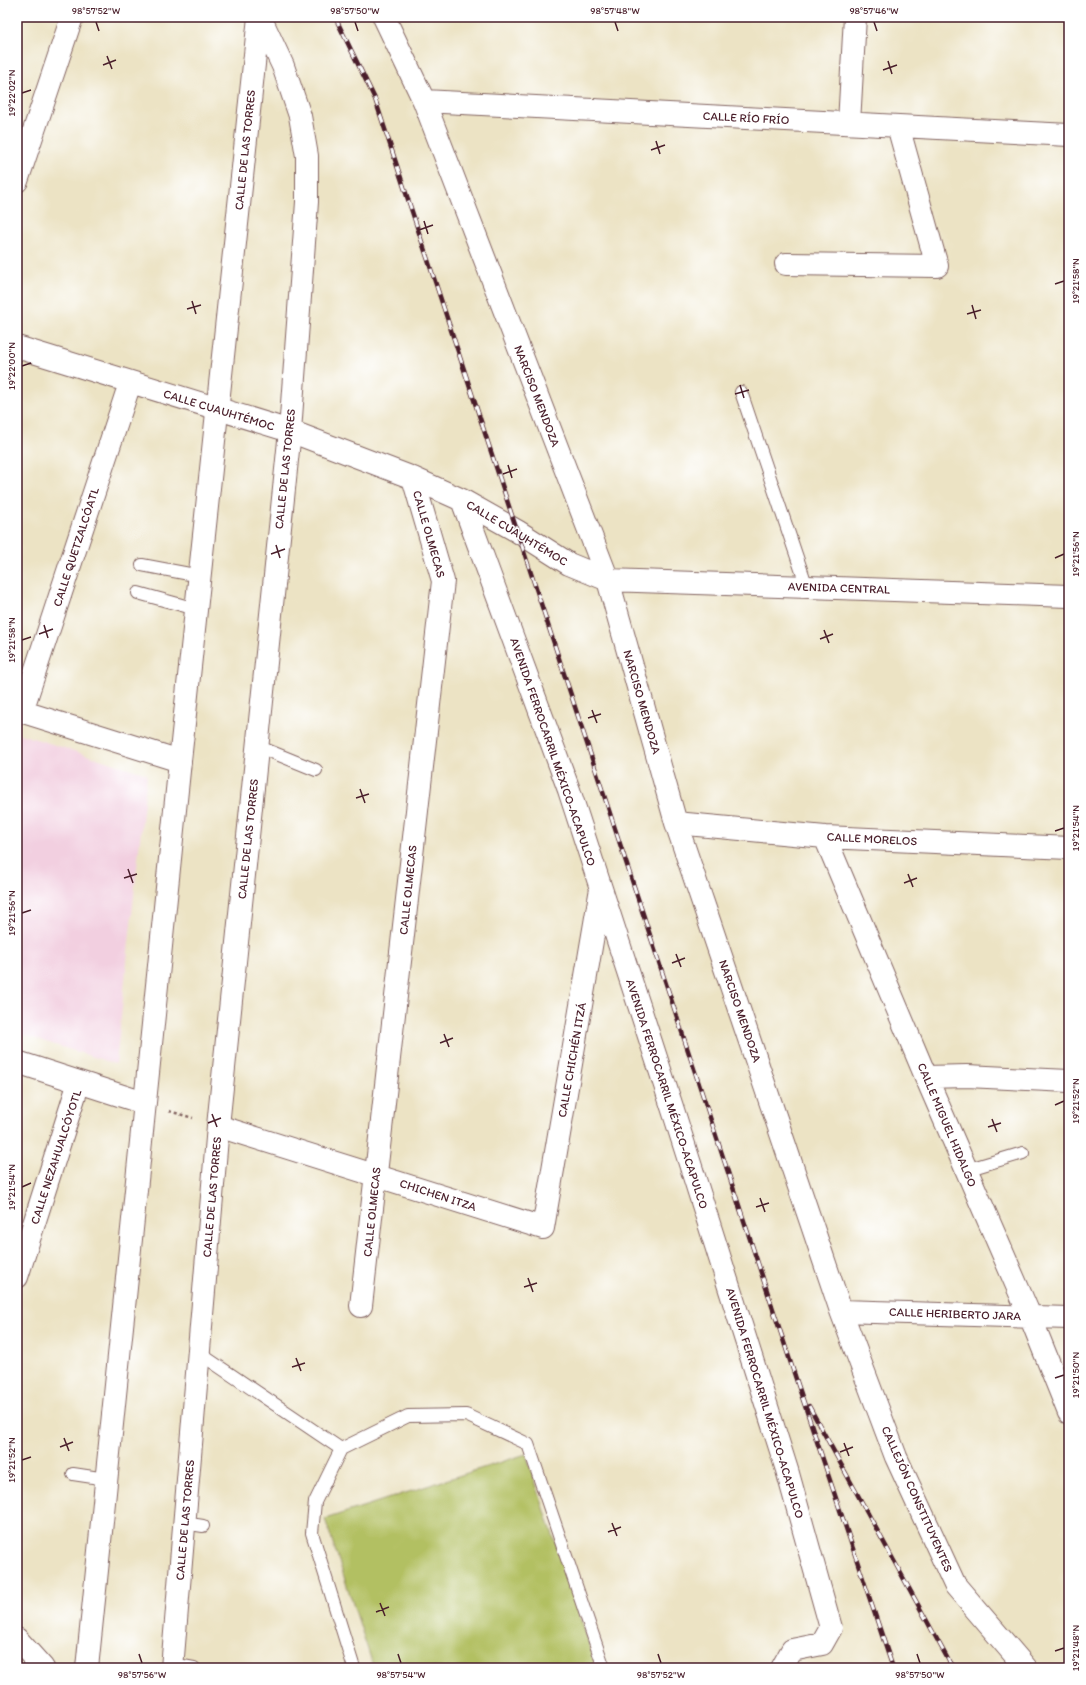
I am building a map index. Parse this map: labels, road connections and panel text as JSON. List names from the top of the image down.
{
  "streets": {
    "street": [
      "CALLE RÍO FRÍO",
      "CALLE DE LAS TORRES",
      "NARCISO MENDOZA",
      "CALLE CUAUHTÉMOC",
      "CALLE OLMECAS",
      "CALLE QUETZALCÓATL",
      "AVENIDA CENTRAL",
      "AVENIDA FERROCARRIL MÉXICO-ACAPULCO",
      "CALLE MORELOS",
      "CALLE CHICHÉN ITZÁ",
      "CALLE MIGUEL HIDALGO",
      "CALLE NEZAHUALCÓYOTL",
      "CHICHEN ITZA",
      "CALLE HERIBERTO JARA",
      "CALLEJÓN CONSTITUYENTES"
    ]
  },
  "crossings": [
    ["CALLE RÍO FRÍO", "NARCISO MENDOZA"],
    ["CALLE DE LAS TORRES", "CALLE CUAUHTÉMOC"],
    ["CALLE DE LAS TORRES", "CHICHEN ITZA"],
    ["NARCISO MENDOZA", "CALLE CUAUHTÉMOC"],
    ["NARCISO MENDOZA", "AVENIDA CENTRAL"],
    ["NARCISO MENDOZA", "CALLE MORELOS"],
    ["NARCISO MENDOZA", "CALLE HERIBERTO JARA"],
    ["NARCISO MENDOZA", "CALLEJÓN CONSTITUYENTES"],
    ["CALLE CUAUHTÉMOC", "CALLE OLMECAS"],
    ["CALLE CUAUHTÉMOC", "CALLE QUETZALCÓATL"],
    ["CALLE CUAUHTÉMOC", "AVENIDA CENTRAL"],
    ["CALLE CUAUHTÉMOC", "AVENIDA FERROCARRIL MÉXICO-ACAPULCO"],
    ["CALLE OLMECAS", "CHICHEN ITZA"],
    ["AVENIDA FERROCARRIL MÉXICO-ACAPULCO", "CALLE CHICHÉN ITZÁ"],
    ["CALLE MORELOS", "CALLE MIGUEL HIDALGO"],
    ["CALLE CHICHÉN ITZÁ", "CHICHEN ITZA"],
    ["CALLE MIGUEL HIDALGO", "CALLE HERIBERTO JARA"],
    ["CALLE HERIBERTO JARA", "CALLEJÓN CONSTITUYENTES"]
  ],
  "coordinates": [
    "98°57'52\"W",
    "98°57'50\"W",
    "98°57'48\"W",
    "98°57'46\"W",
    "19°22'02\"N",
    "19°21'58\"N",
    "19°22'00\"N",
    "19°21'56\"N",
    "19°21'54\"N",
    "19°21'52\"N",
    "19°21'50\"N",
    "19°21'48\"N",
    "98°57'56\"W",
    "98°57'54\"W"
  ]
}
